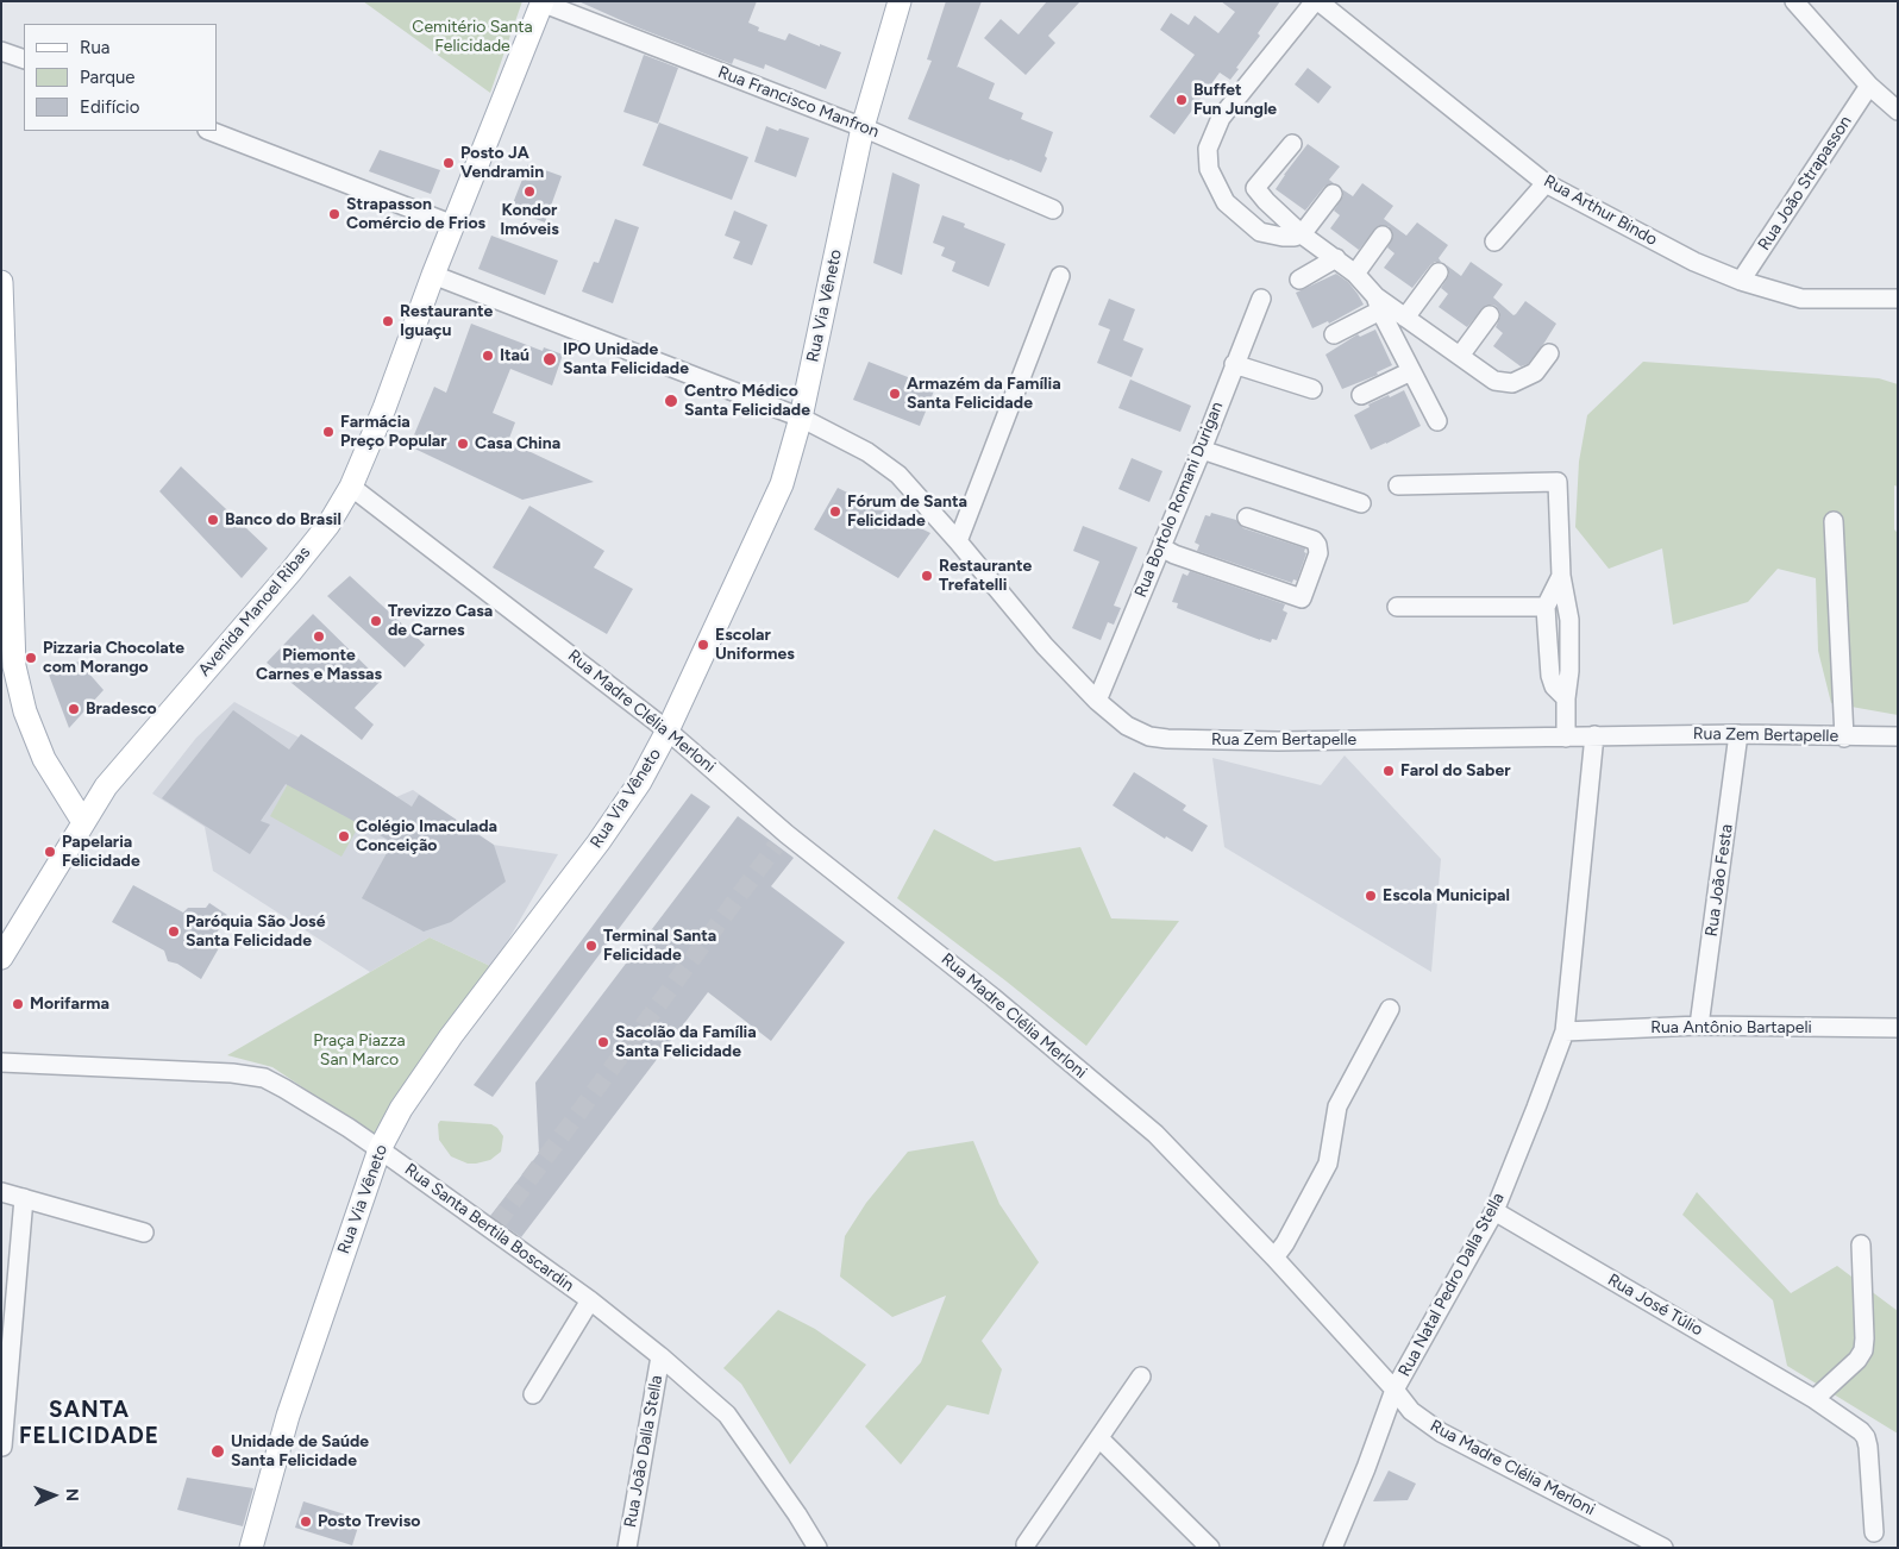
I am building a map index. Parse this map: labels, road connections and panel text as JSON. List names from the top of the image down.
{
  "streets": {
    "main road": ["Rua Via Vêneto", "Avenida Manoel Ribas"],
    "street": [
      "Rua Francisco Manfron",
      "Rua João Strapasson",
      "Rua Arthur Bindo",
      "Rua Bortolo Romani Durigan",
      "Rua Madre Clélia Merloni",
      "Rua Zem Bertapelle",
      "Rua João Festa",
      "Rua Antônio Bartapeli",
      "Rua Santa Bertila Boscardin",
      "Rua Natal Pedro Dalla Stella",
      "Rua José Túlio",
      "Rua João Dalla Stella"
    ]
  },
  "crossings": [
    ["Rua Francisco Manfron", "Rua Via Vêneto"],
    ["Rua Francisco Manfron", "Avenida Manoel Ribas"],
    ["Rua João Strapasson", "Rua Arthur Bindo"],
    ["Rua Via Vêneto", "Rua Madre Clélia Merloni"],
    ["Rua Via Vêneto", "Rua Zem Bertapelle"],
    ["Rua Via Vêneto", "Rua Santa Bertila Boscardin"],
    ["Rua Bortolo Romani Durigan", "Rua Zem Bertapelle"],
    ["Avenida Manoel Ribas", "Rua Madre Clélia Merloni"],
    ["Avenida Manoel Ribas", "Rua Zem Bertapelle"],
    ["Rua Madre Clélia Merloni", "Rua Natal Pedro Dalla Stella"],
    ["Rua Zem Bertapelle", "Rua João Festa"],
    ["Rua Zem Bertapelle", "Rua Natal Pedro Dalla Stella"],
    ["Rua João Festa", "Rua Antônio Bartapeli"],
    ["Rua Antônio Bartapeli", "Rua Natal Pedro Dalla Stella"],
    ["Rua Santa Bertila Boscardin", "Rua João Dalla Stella"],
    ["Rua Natal Pedro Dalla Stella", "Rua José Túlio"]
  ],
  "districts": ["SANTA FELICIDADE"],
  "parks": ["Cemitério Santa Felicidade", "Praça Piazza San Marco"],
  "places": [
    "Buffet Fun Jungle",
    "Posto JA Vendramin",
    "Kondor Imóveis",
    "Strapasson Comércio de Frios",
    "Restaurante Iguaçu",
    "Itaú",
    "IPO Unidade Santa Felicidade",
    "Armazém da Família Santa Felicidade",
    "Centro Médico Santa Felicidade",
    "Farmácia Preço Popular",
    "Casa China",
    "Fórum de Santa Felicidade",
    "Banco do Brasil",
    "Restaurante Trefatelli",
    "Trevizzo Casa de Carnes",
    "Piemonte Carnes e Massas",
    "Escolar Uniformes",
    "Pizzaria Chocolate com Morango",
    "Bradesco",
    "Farol do Saber",
    "Colégio Imaculada Conceição",
    "Papelaria Felicidade",
    "Escola Municipal",
    "Paróquia São José Santa Felicidade",
    "Terminal Santa Felicidade",
    "Morifarma",
    "Sacolão da Família Santa Felicidade",
    "Unidade de Saúde Santa Felicidade",
    "Posto Treviso"
  ],
  "legend": ["Rua", "Parque", "Edifício"],
  "north": "right"
}
